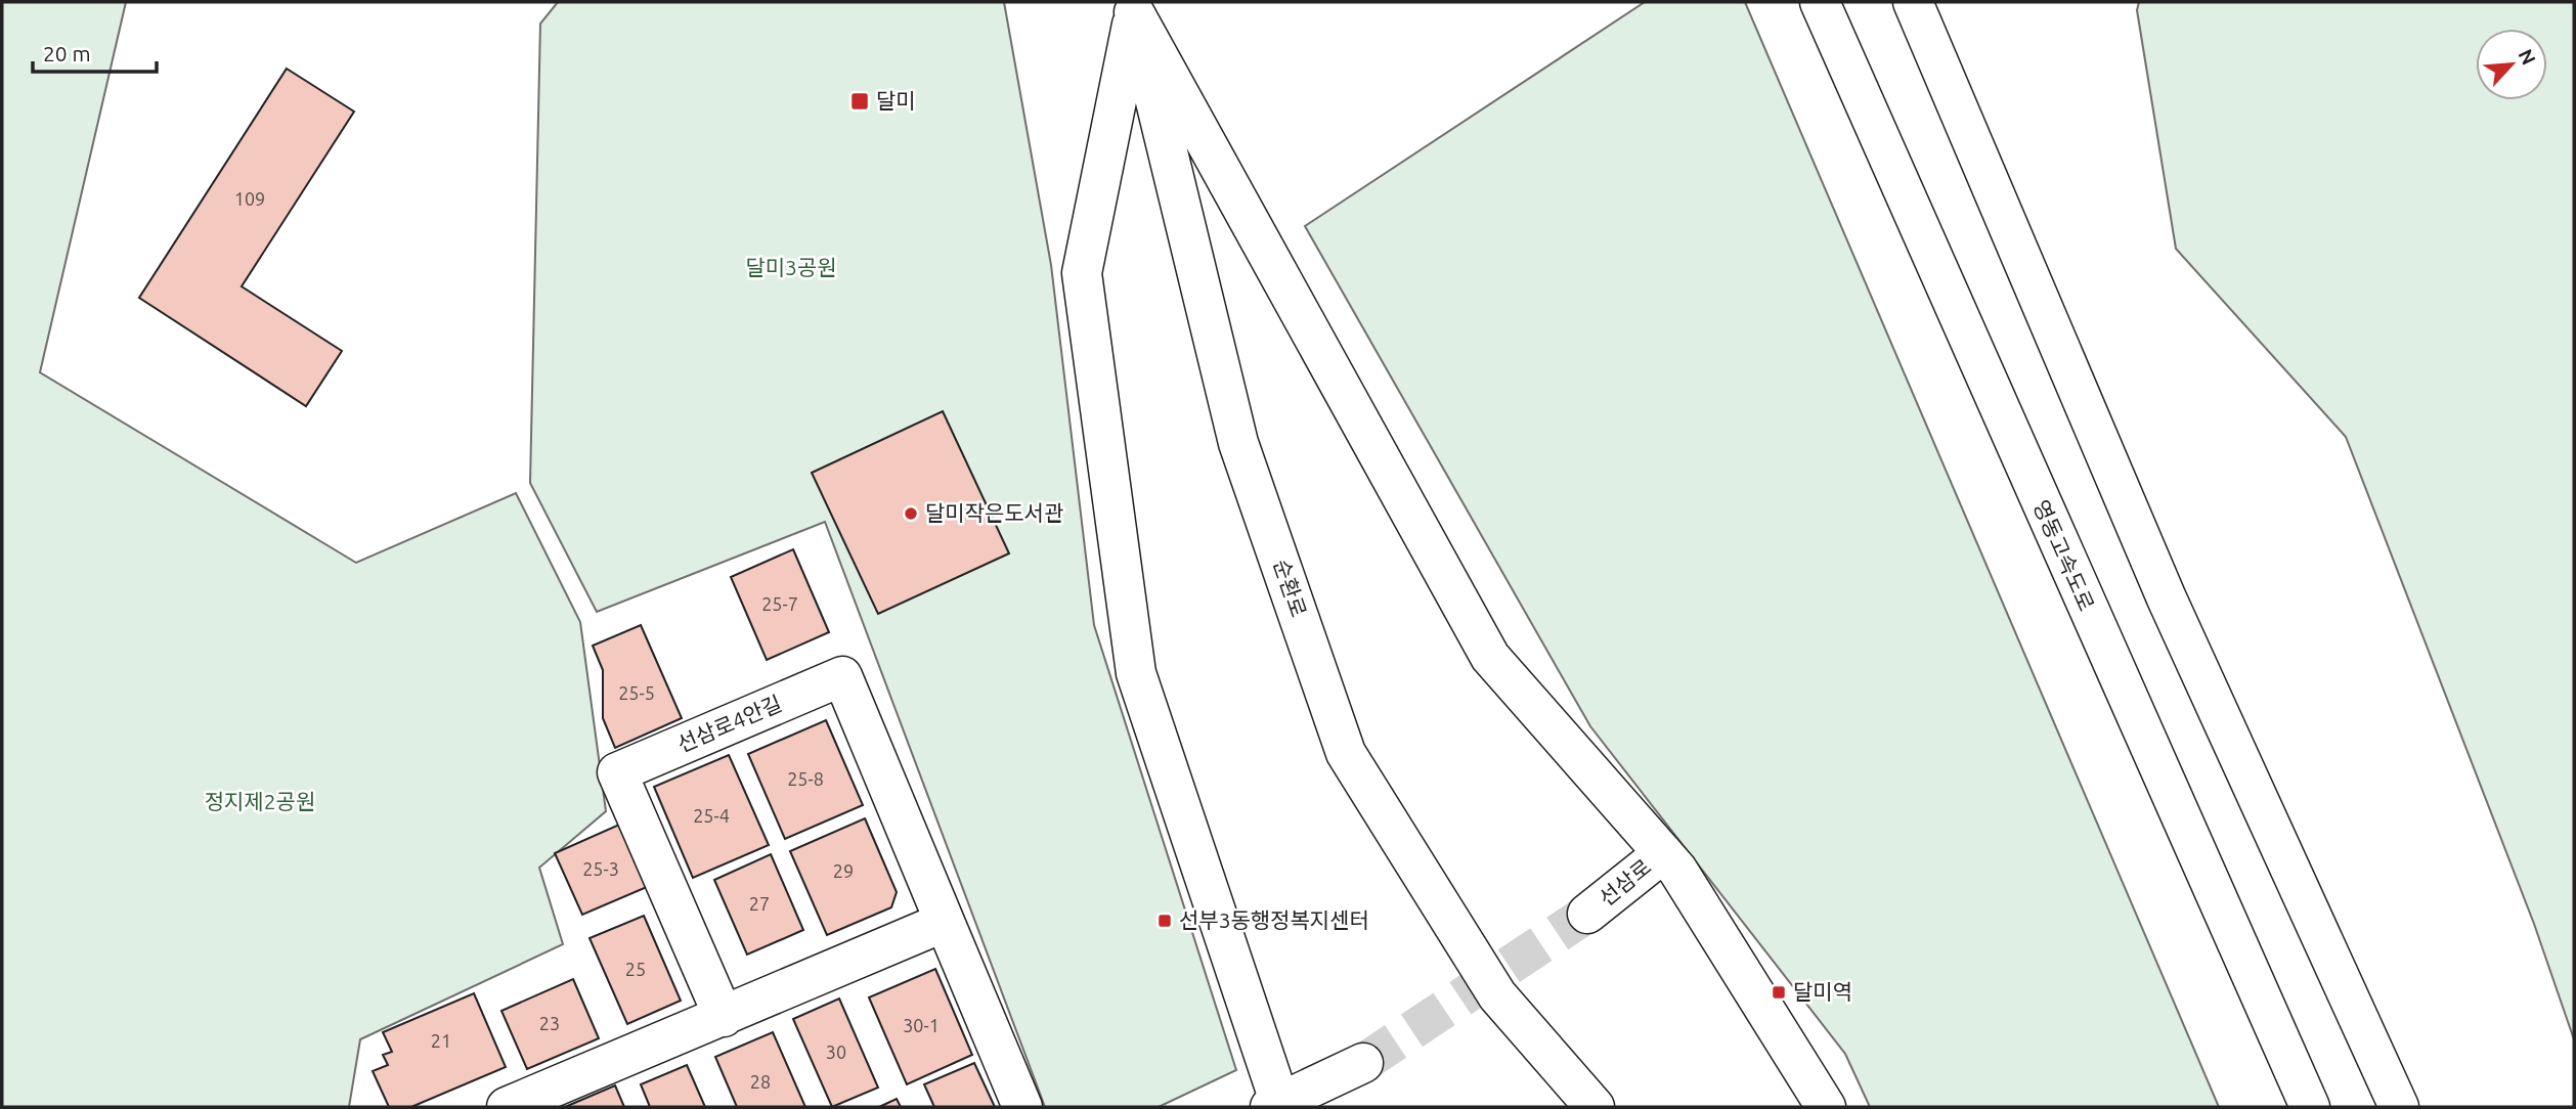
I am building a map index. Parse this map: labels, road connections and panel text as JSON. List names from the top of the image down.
{
  "streets": {
    "main road": [
      "영동고속도로",
      "순환로",
      "선삼로4안길",
      "선삼로"
    ]
  },
  "parks": ["달미3공원", "정지제2공원"],
  "places": {
    "transit": ["달미", "선부3동행정복지센터", "달미역"],
    "other": ["달미작은도서관"]
  },
  "house_numbers": [
    "109",
    "25-7",
    "25-5",
    "25-8",
    "25-4",
    "25-3",
    "29",
    "27",
    "25",
    "23",
    "30-1",
    "21",
    "30",
    "28"
  ],
  "scale_bar": "20 m",
  "north": "top right"
}
